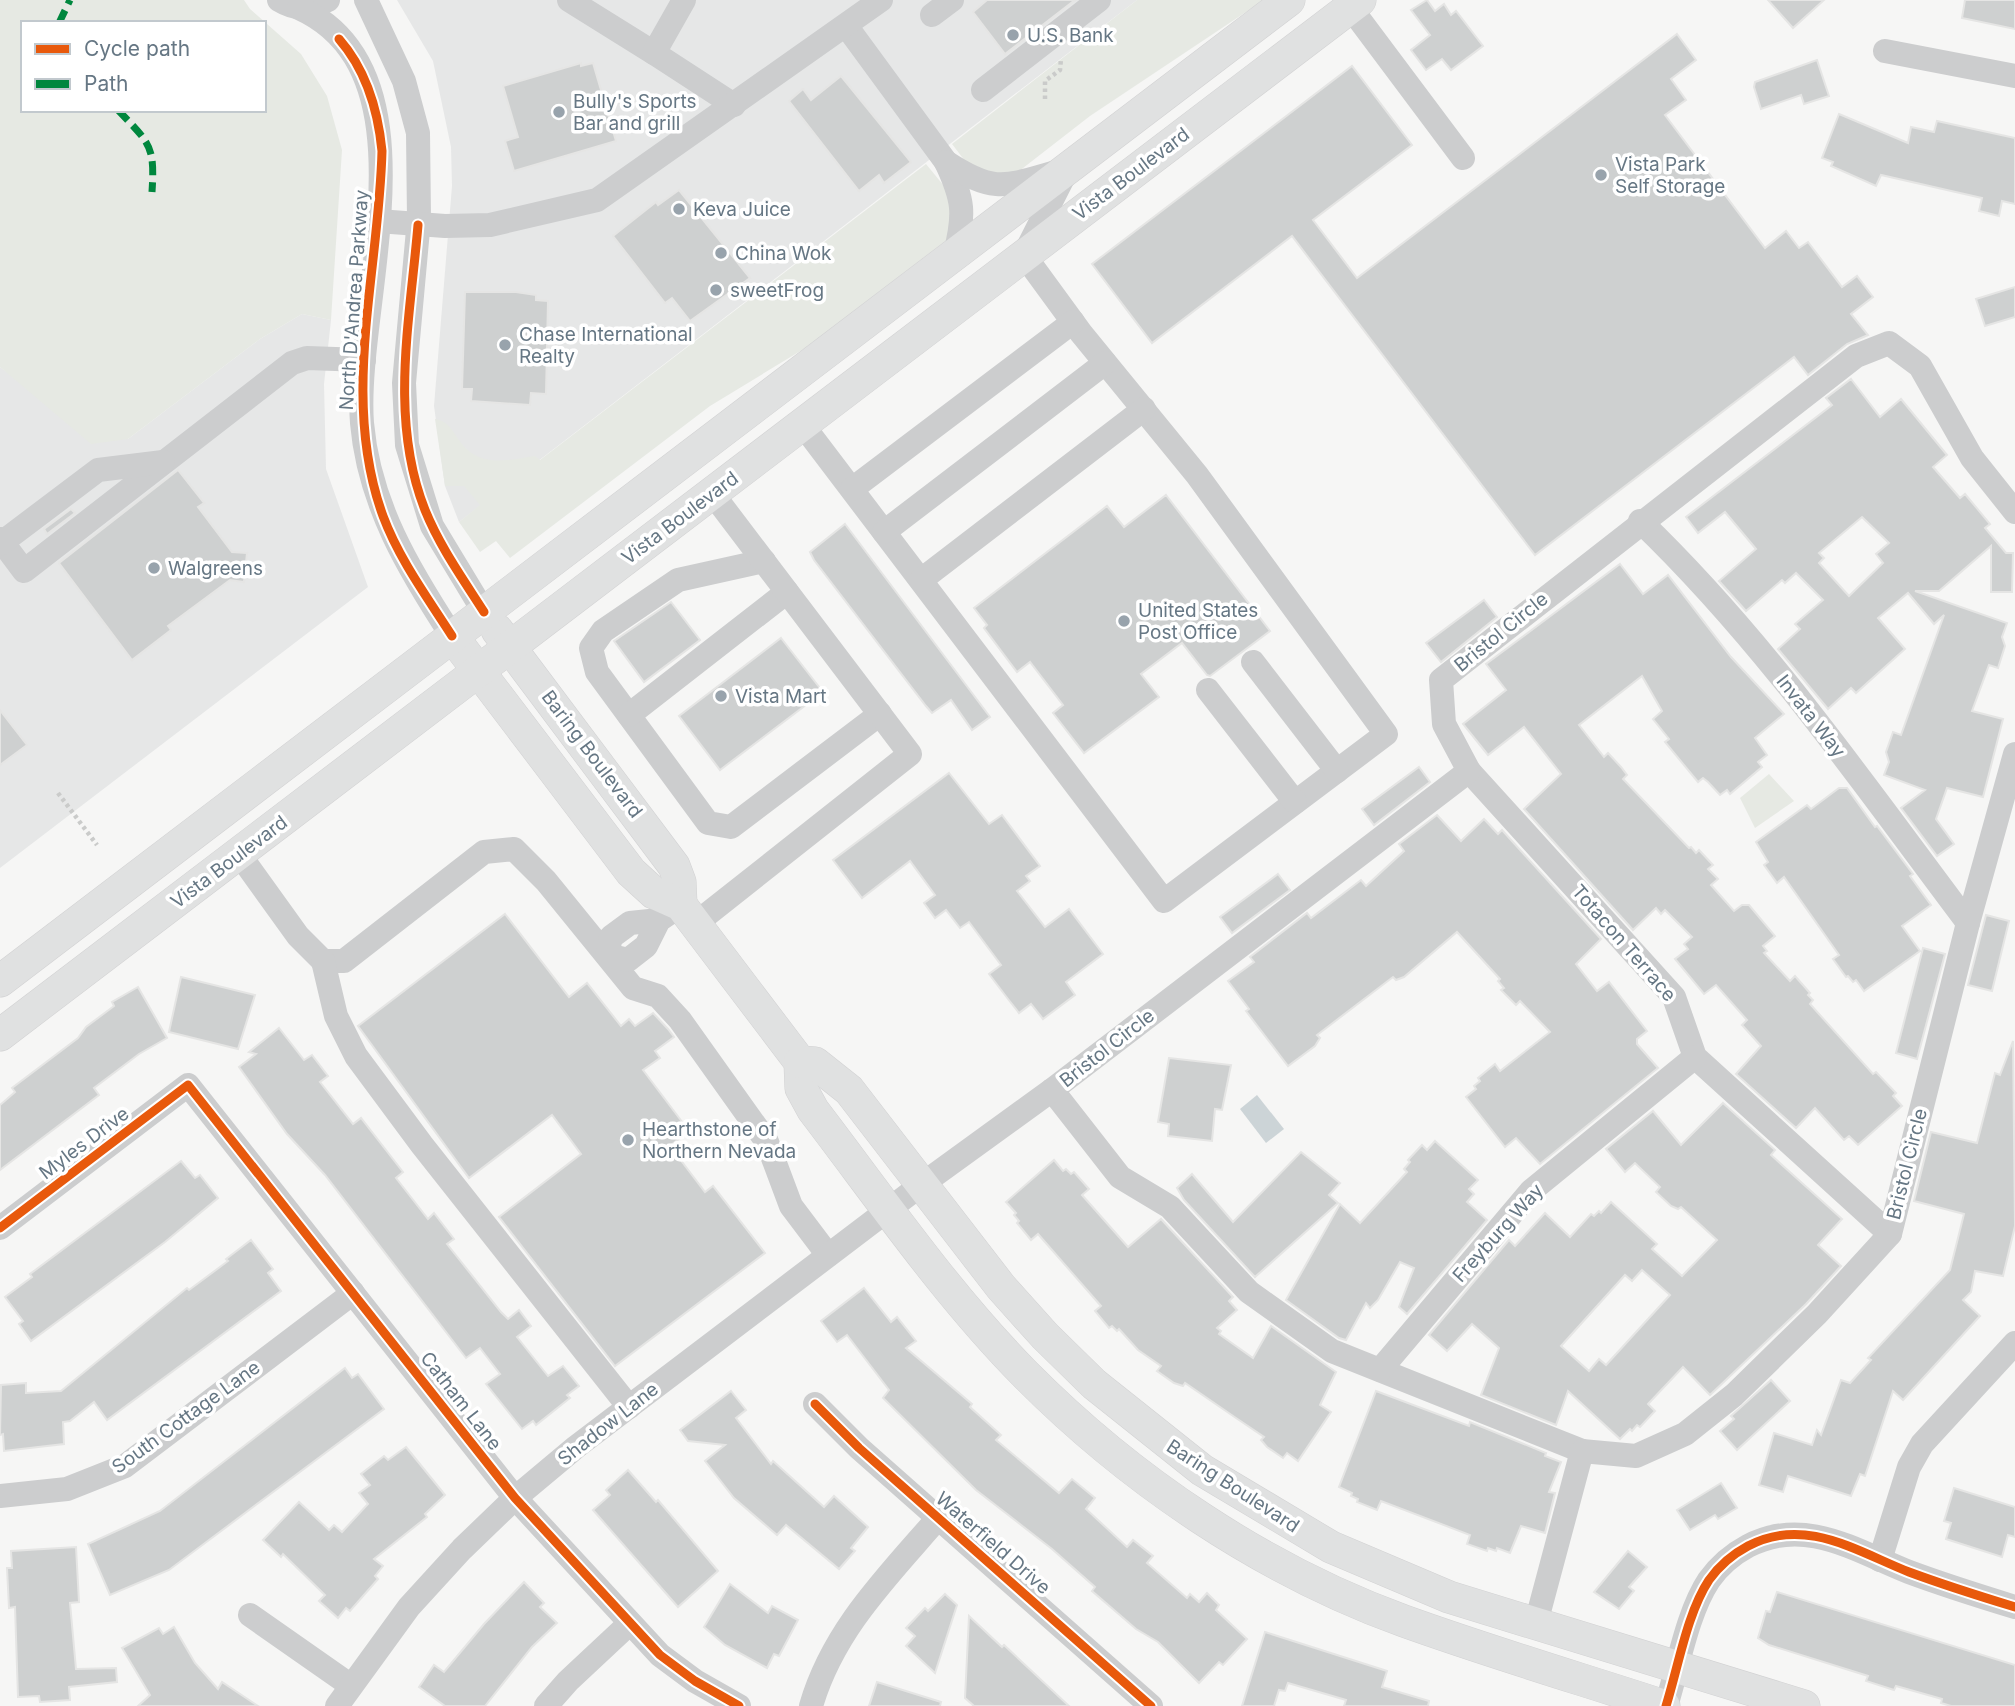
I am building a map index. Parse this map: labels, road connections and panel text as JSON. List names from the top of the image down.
{
  "streets": {
    "main road": ["Vista Boulevard", "Baring Boulevard"],
    "street": [
      "North D'Andrea Parkway",
      "Bristol Circle",
      "Invata Way",
      "Totacon Terrace",
      "Myles Drive",
      "Freyburg Way",
      "Catham Lane",
      "South Cottage Lane",
      "Shadow Lane",
      "Waterfield Drive"
    ]
  },
  "crossings": [
    ["Vista Boulevard", "Baring Boulevard"],
    ["North D'Andrea Parkway", "Baring Boulevard"],
    ["Bristol Circle", "Invata Way"],
    ["Bristol Circle", "Baring Boulevard"],
    ["Bristol Circle", "Totacon Terrace"],
    ["Bristol Circle", "Freyburg Way"],
    ["Bristol Circle", "Shadow Lane"],
    ["Baring Boulevard", "Shadow Lane"],
    ["Totacon Terrace", "Freyburg Way"],
    ["Myles Drive", "Catham Lane"],
    ["Catham Lane", "South Cottage Lane"],
    ["Catham Lane", "Shadow Lane"]
  ],
  "places": [
    "U.S. Bank",
    "Bully's Sports Bar and grill",
    "Vista Park Self Storage",
    "Keva Juice",
    "China Wok",
    "sweetFrog",
    "Chase International Realty",
    "Walgreens",
    "United States Post Office",
    "Vista Mart",
    "Hearthstone of Northern Nevada"
  ],
  "legend": ["Cycle path", "Path"]
}
